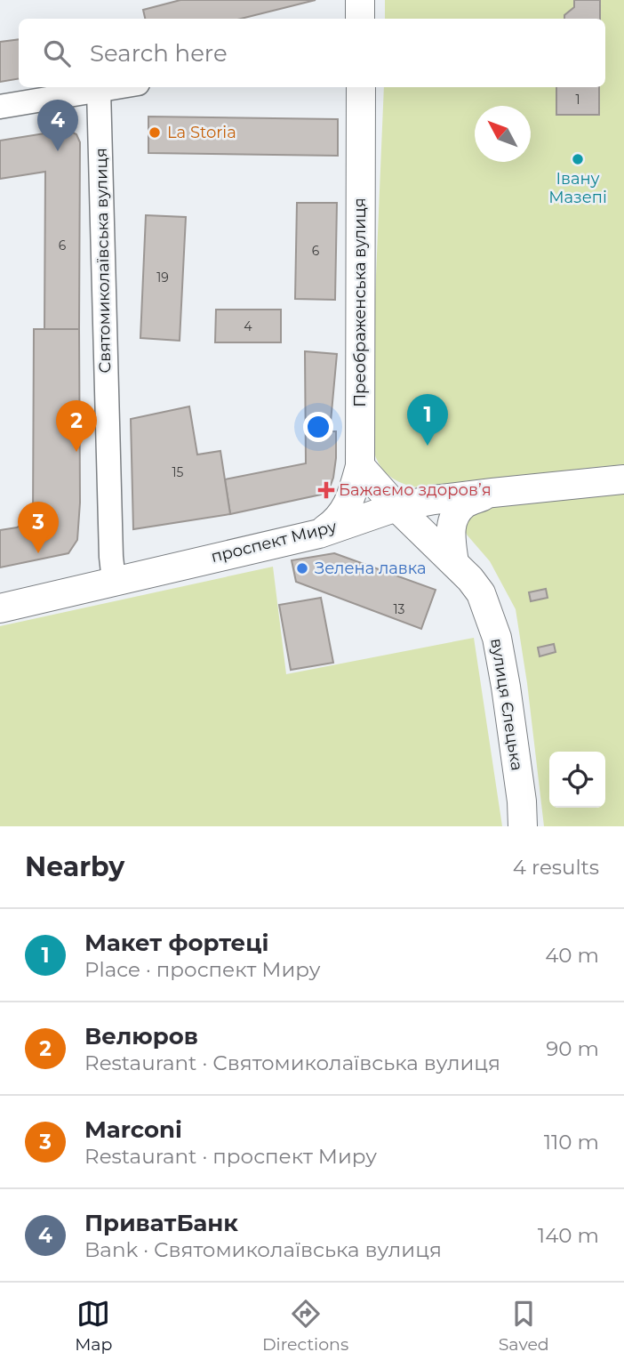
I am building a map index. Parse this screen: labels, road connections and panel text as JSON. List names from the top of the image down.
{
  "streets": {
    "main road": ["Преображенська вулиця", "проспект Миру", "вулиця Єлецька"],
    "street": ["Святомиколаївська вулиця"]
  },
  "crossings": [
    ["Святомиколаївська вулиця", "проспект Миру"],
    ["Преображенська вулиця", "проспект Миру"],
    ["проспект Миру", "вулиця Єлецька"]
  ],
  "places": {
    "other": ["La Storia", "Івану Мазепі", "Зелена лавка"],
    "health": ["Бажаємо здоров’я"]
  },
  "house_numbers": [
    "1",
    "6",
    "6",
    "19",
    "4",
    "15",
    "13"
  ],
  "north": "top left",
  "page": {
    "search": "Search here",
    "pins": [
      "4",
      "1",
      "2",
      "3"
    ],
    "heading": ["Nearby", "4 results"],
    "list": [
      {
        "mark": "1",
        "name": "Макет фортеці",
        "note": "Place · проспект Миру",
        "value": "40 m"
      },
      {
        "mark": "2",
        "name": "Велюров",
        "note": "Restaurant · Святомиколаївська вулиця",
        "value": "90 m"
      },
      {
        "mark": "3",
        "name": "Marconi",
        "note": "Restaurant · проспект Миру",
        "value": "110 m"
      },
      {
        "mark": "4",
        "name": "ПриватБанк",
        "note": "Bank · Святомиколаївська вулиця",
        "value": "140 m"
      }
    ],
    "nav": ["Map", "Directions", "Saved"]
  }
}
